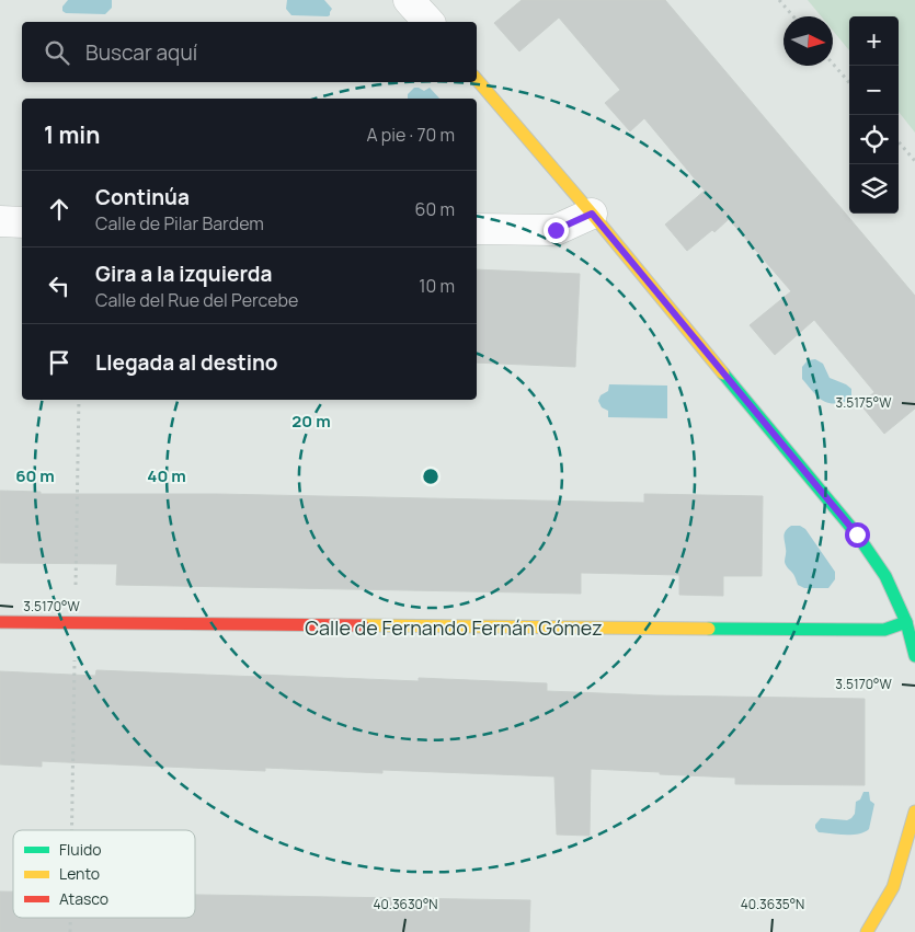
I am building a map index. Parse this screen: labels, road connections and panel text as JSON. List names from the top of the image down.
{
  "streets": {
    "street": ["Calle de Fernando Fernán Gómez"]
  },
  "legend": ["Fluido", "Lento", "Atasco"],
  "north": "right",
  "page": {
    "map_buttons": ["+", "−"],
    "search": "Buscar aquí",
    "heading": ["1 min", "A pie · 70 m"],
    "list": [
      ["Continúa", "Calle de Pilar Bardem", "60 m"],
      ["Gira a la izquierda", "Calle del Rue del Percebe", "10 m"],
      "Llegada al destino"
    ]
  },
  "coordinates": [
    "3.5175°W",
    "3.5170°W",
    "40.3630°N",
    "40.3635°N"
  ],
  "rings": ["20 m", "40 m", "60 m"]
}
